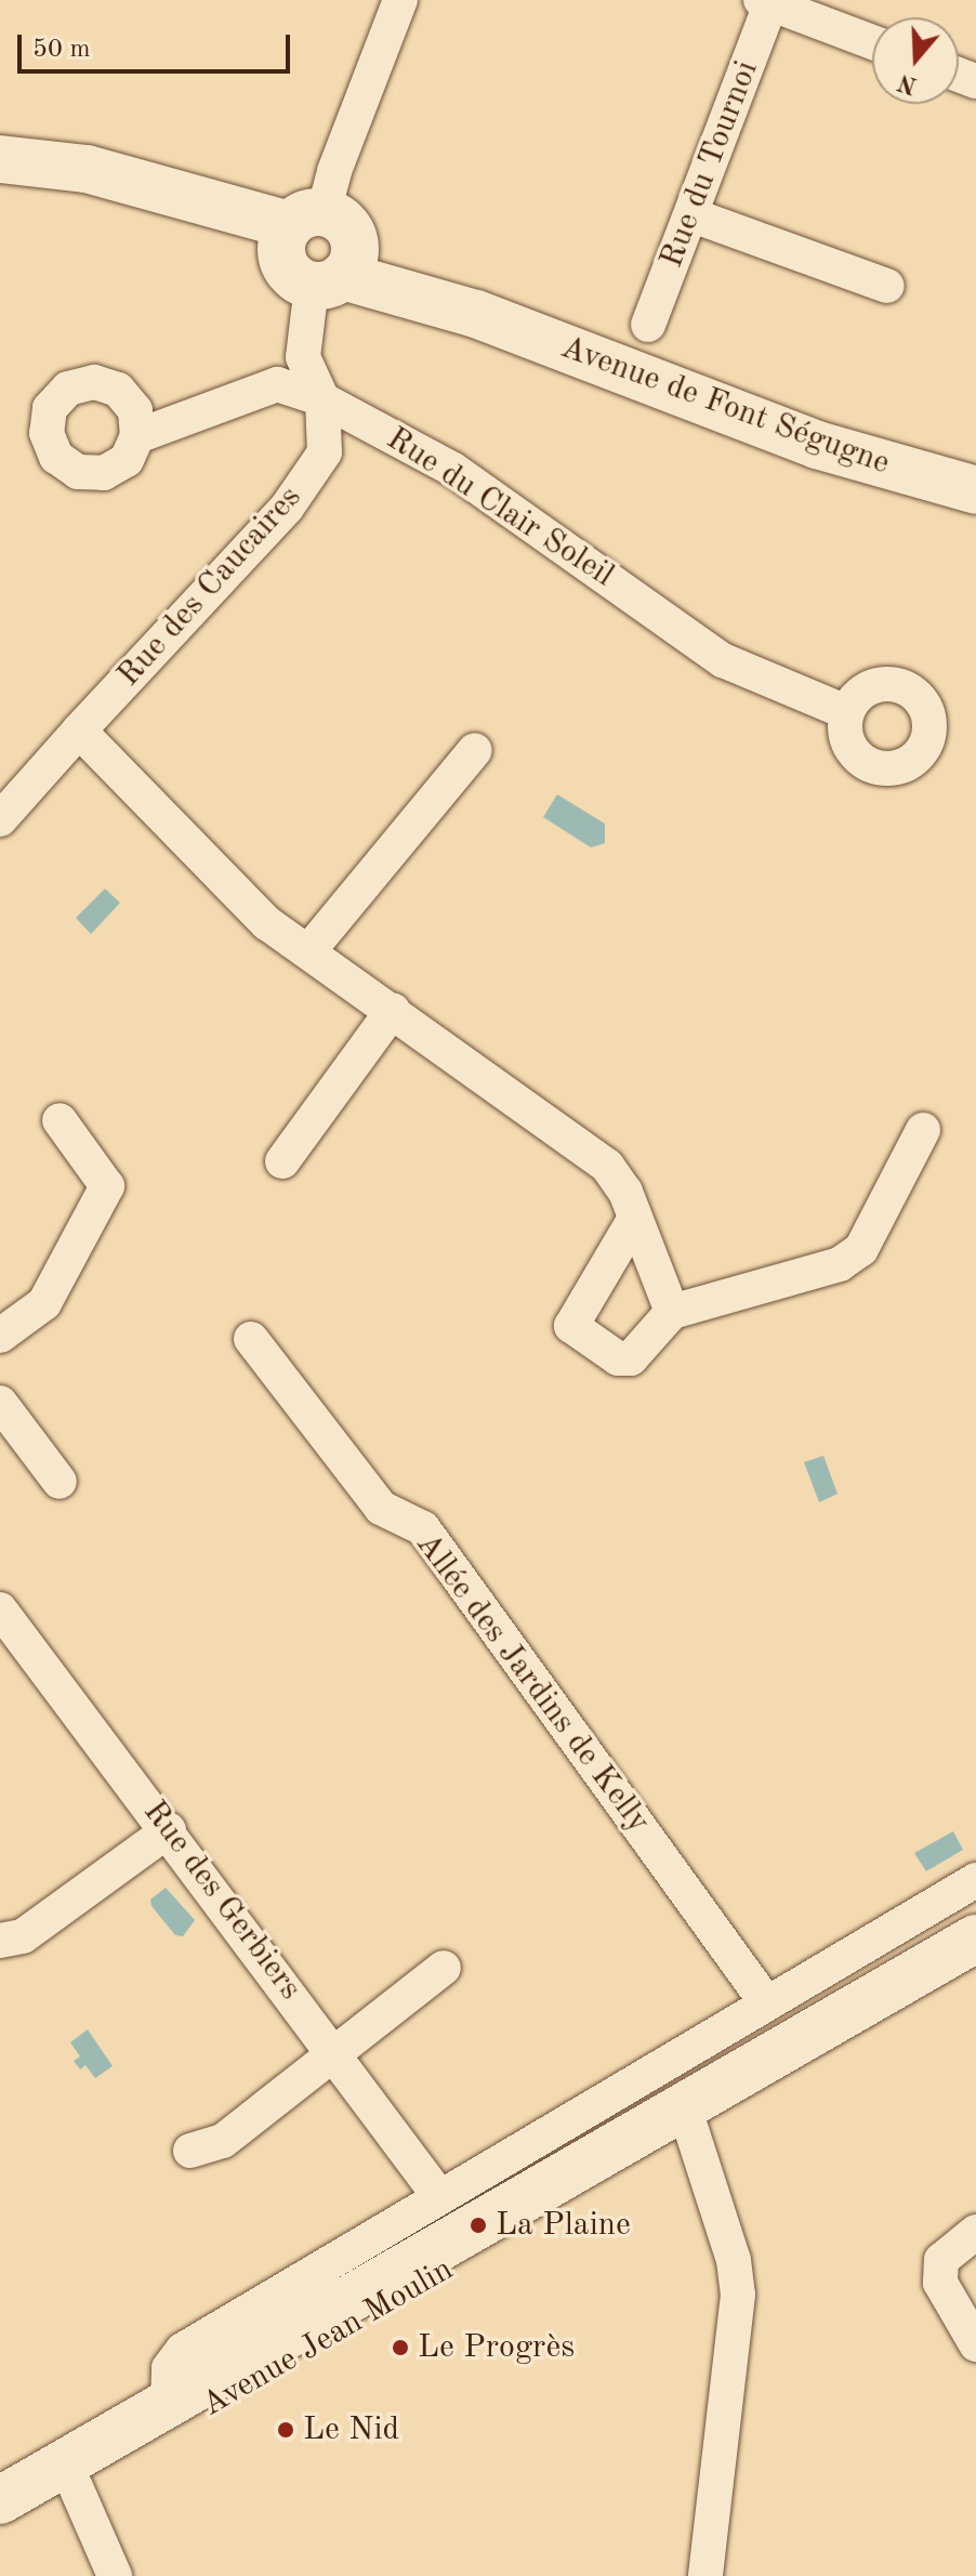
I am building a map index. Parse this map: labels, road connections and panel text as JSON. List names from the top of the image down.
{
  "streets": {
    "street": [
      "Rue du Tournoi",
      "Avenue de Font Ségugne",
      "Rue du Clair Soleil",
      "Rue des Caucaires",
      "Allée des Jardins de Kelly",
      "Rue des Gerbiers",
      "Avenue Jean Moulin"
    ]
  },
  "crossings": [
    ["Avenue de Font Ségugne", "Rue des Caucaires"],
    ["Rue du Clair Soleil", "Rue des Caucaires"],
    ["Allée des Jardins de Kelly", "Avenue Jean Moulin"],
    ["Rue des Gerbiers", "Avenue Jean Moulin"]
  ],
  "places": ["La Plaine", "Le Progrès", "Le Nid"],
  "scale_bar": "50 m",
  "north": "bottom"
}
